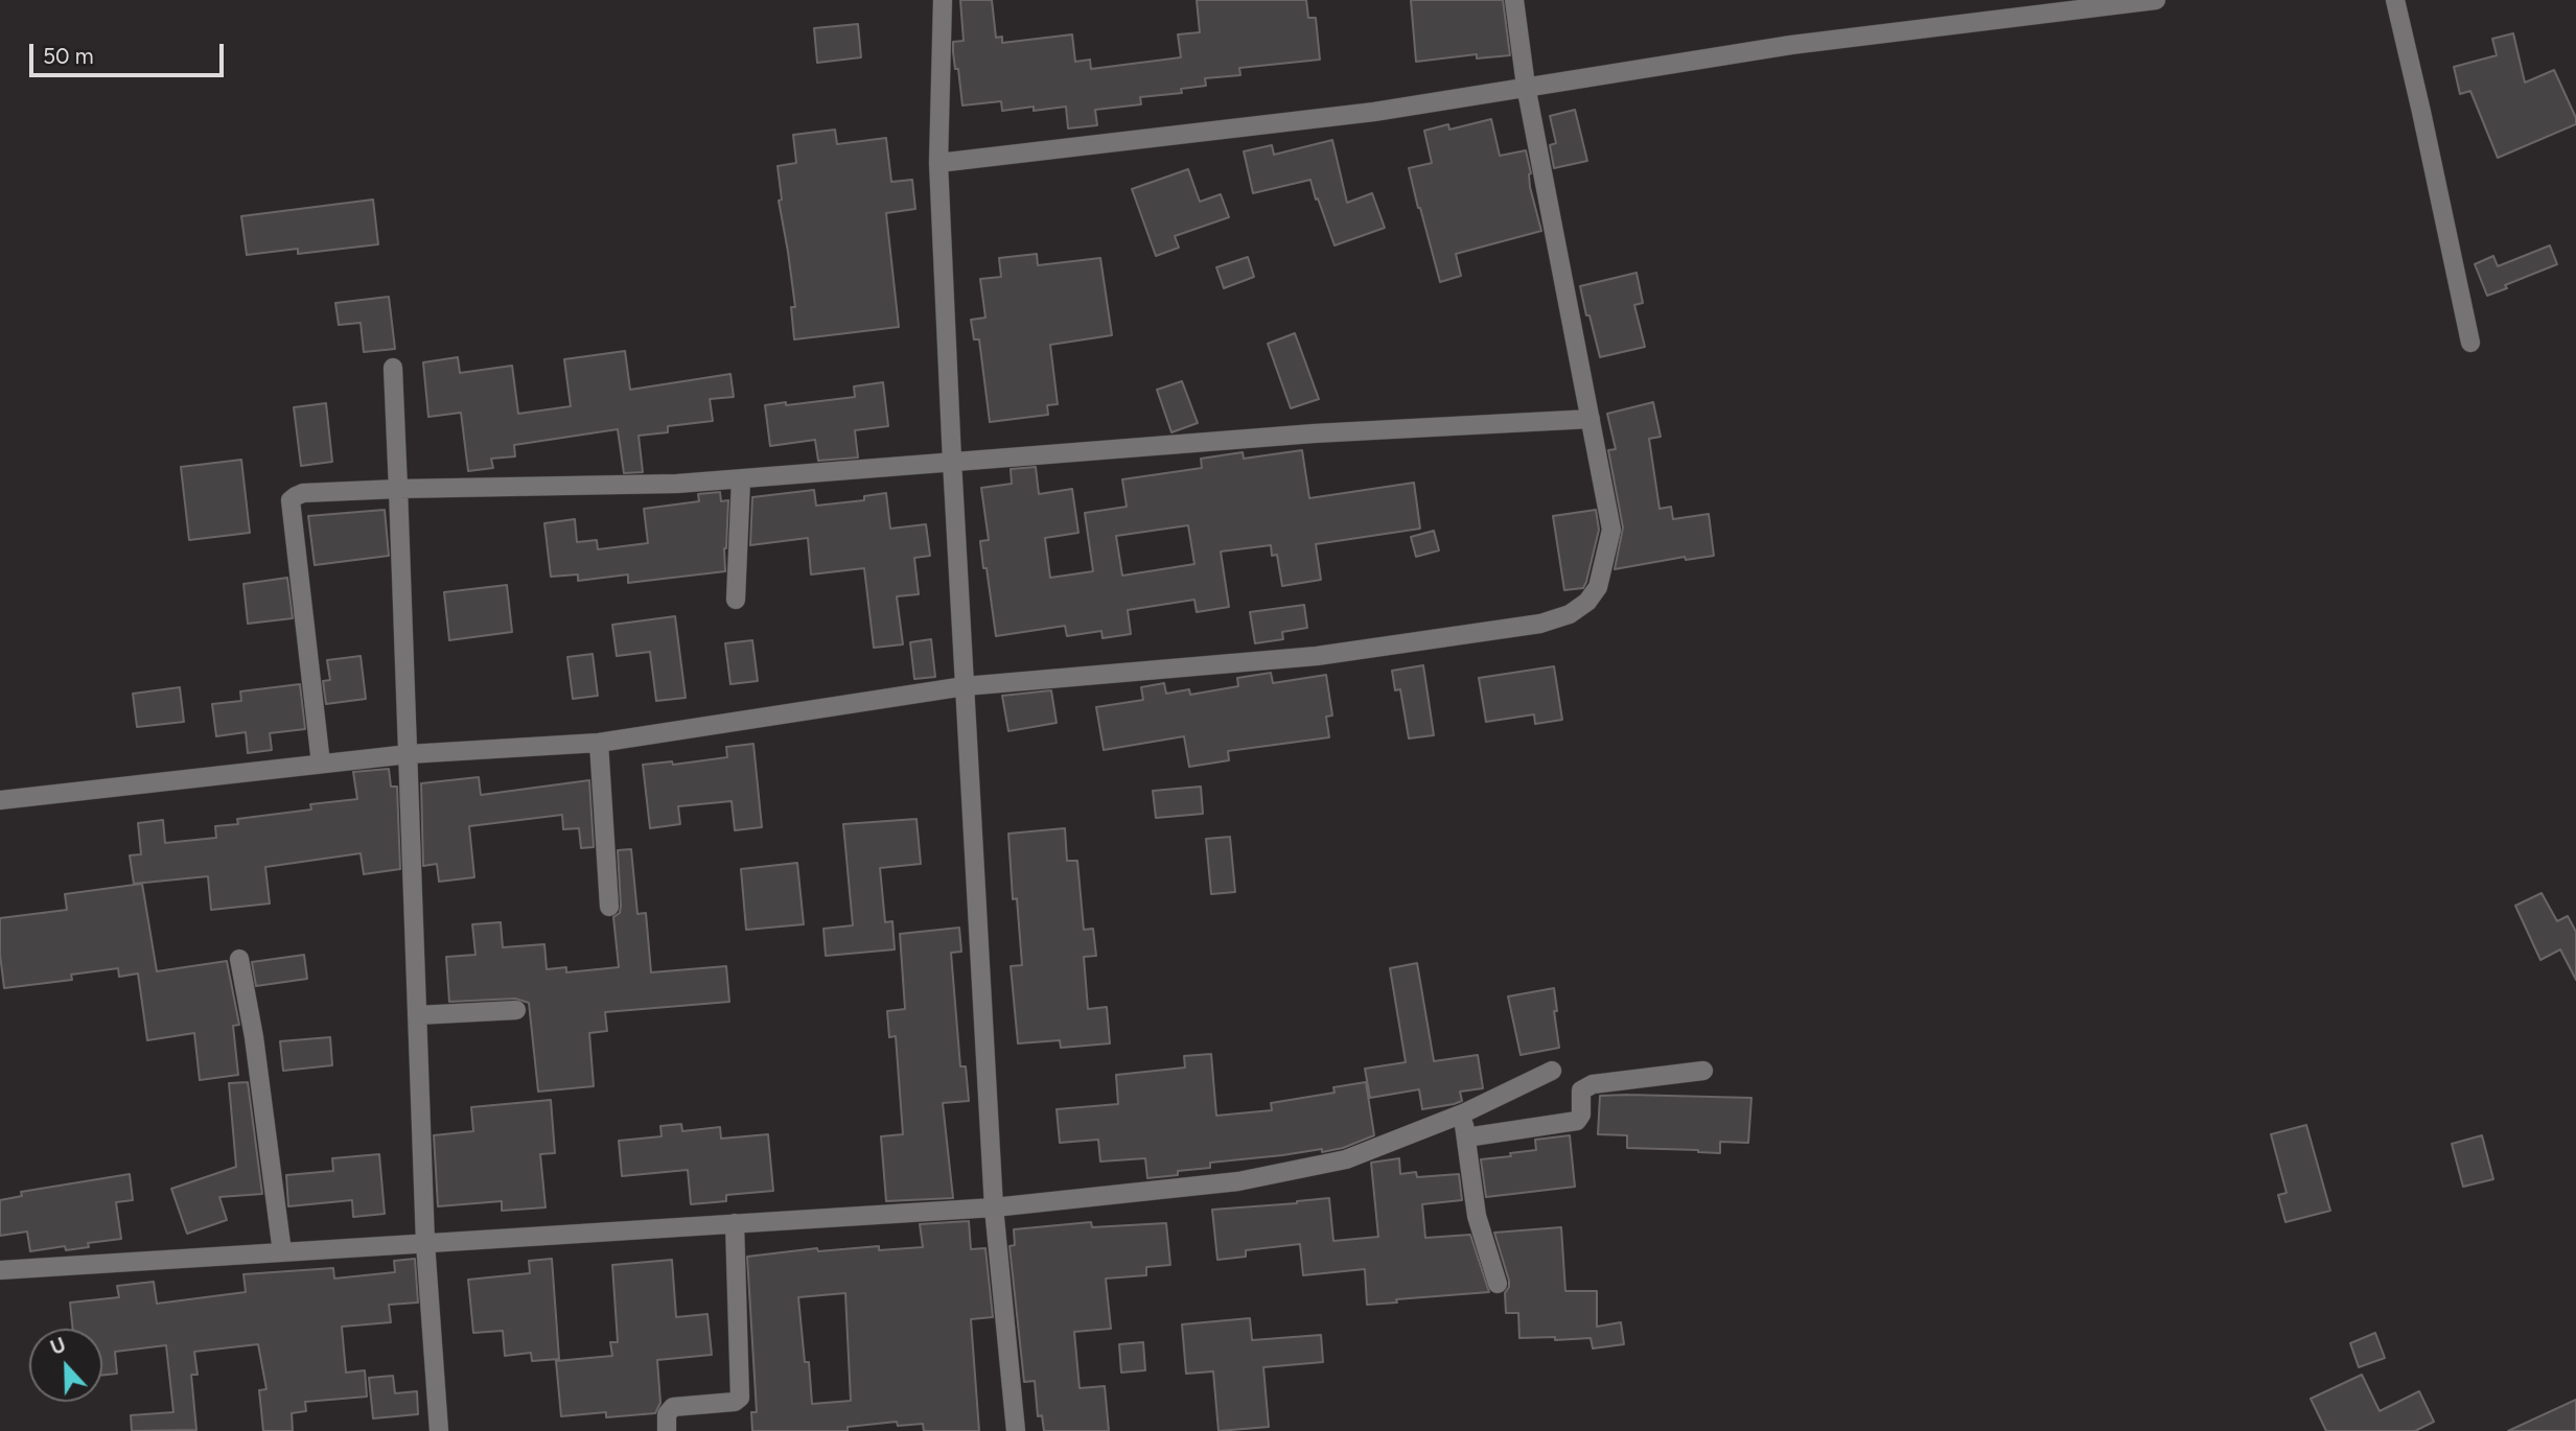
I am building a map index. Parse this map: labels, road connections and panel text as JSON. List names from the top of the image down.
{
  "scale_bar": "50 m",
  "north": "top"
}
